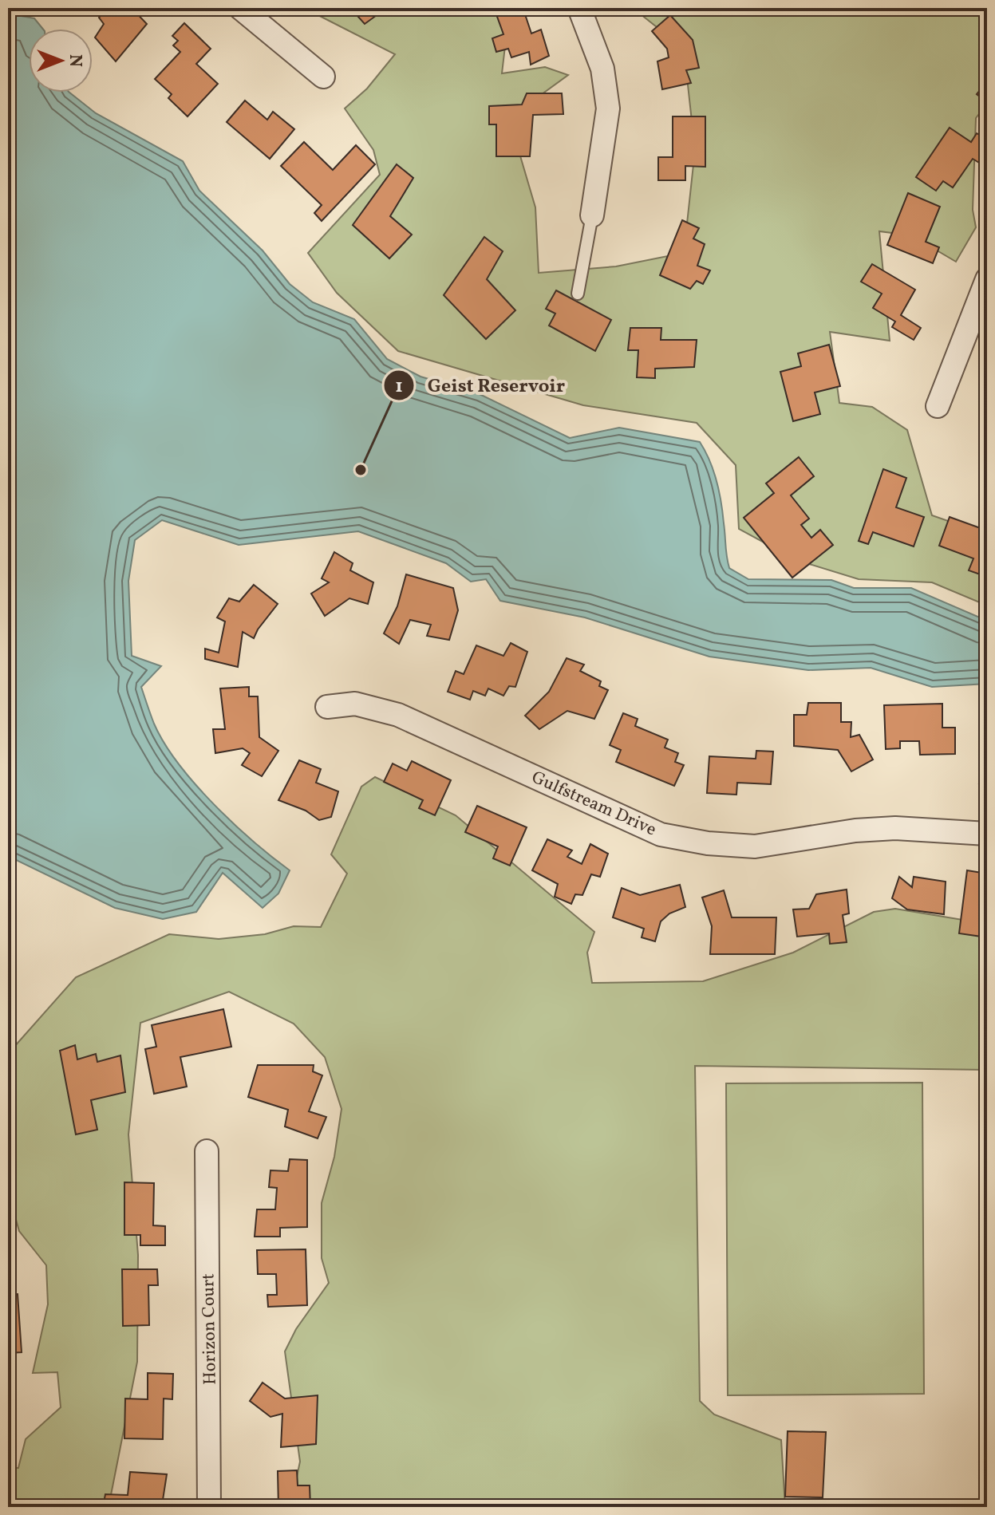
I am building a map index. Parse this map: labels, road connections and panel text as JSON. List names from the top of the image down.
{
  "streets": {
    "street": ["Gulfstream Drive", "Horizon Court"]
  },
  "places": ["Geist Reservoir"],
  "north": "right"
}
